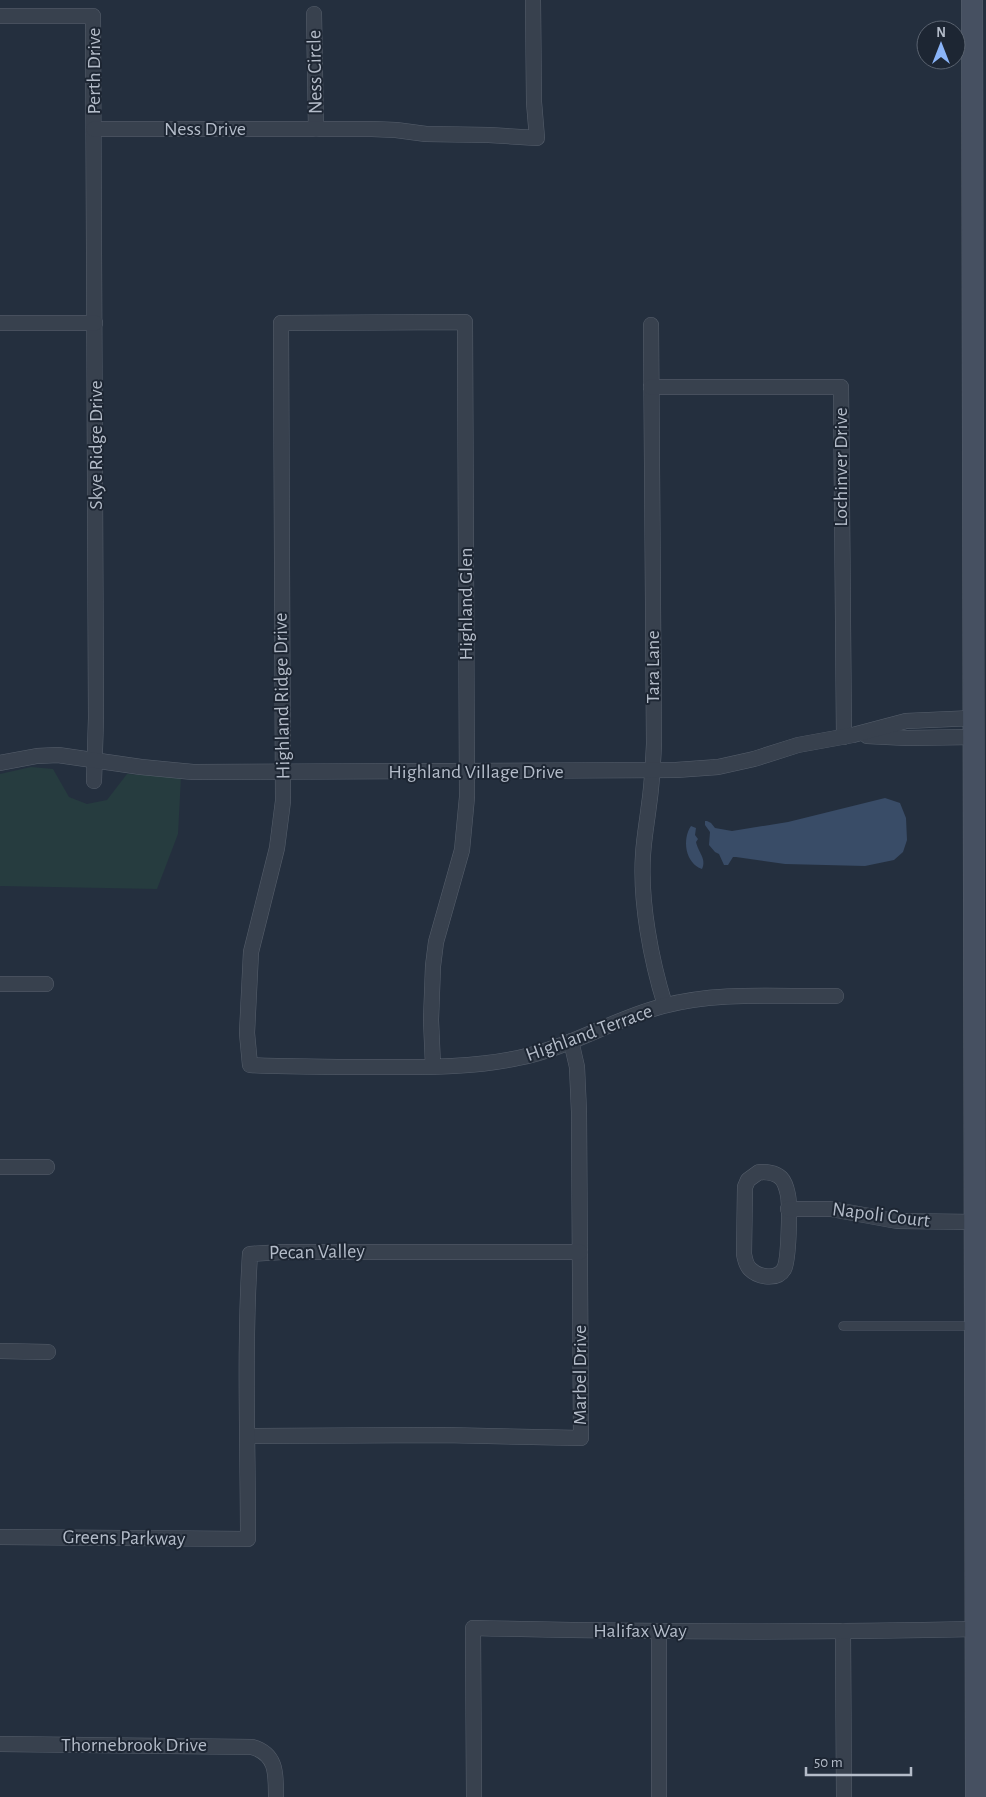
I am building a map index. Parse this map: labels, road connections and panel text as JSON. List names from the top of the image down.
{
  "streets": {
    "street": [
      "Perth Drive",
      "Ness Circle",
      "Ness Drive",
      "Skye Ridge Drive",
      "Lochinver Drive",
      "Highland Glen",
      "Tara Lane",
      "Highland Ridge Drive",
      "Highland Village Drive",
      "Highland Terrace",
      "Napoli Court",
      "Pecan Valley",
      "Marbel Drive",
      "Greens Parkway",
      "Halifax Way",
      "Thornebrook Drive"
    ]
  },
  "crossings": [
    ["Perth Drive", "Ness Drive"],
    ["Perth Drive", "Skye Ridge Drive"],
    ["Ness Circle", "Ness Drive"],
    ["Ness Drive", "Skye Ridge Drive"],
    ["Skye Ridge Drive", "Highland Village Drive"],
    ["Lochinver Drive", "Tara Lane"],
    ["Lochinver Drive", "Highland Village Drive"],
    ["Highland Glen", "Highland Ridge Drive"],
    ["Highland Glen", "Highland Village Drive"],
    ["Highland Glen", "Highland Terrace"],
    ["Tara Lane", "Highland Village Drive"],
    ["Tara Lane", "Highland Terrace"],
    ["Highland Ridge Drive", "Highland Village Drive"],
    ["Highland Ridge Drive", "Highland Terrace"],
    ["Highland Terrace", "Marbel Drive"],
    ["Pecan Valley", "Marbel Drive"],
    ["Pecan Valley", "Greens Parkway"]
  ],
  "scale_bar": "50 m",
  "north": "top"
}
